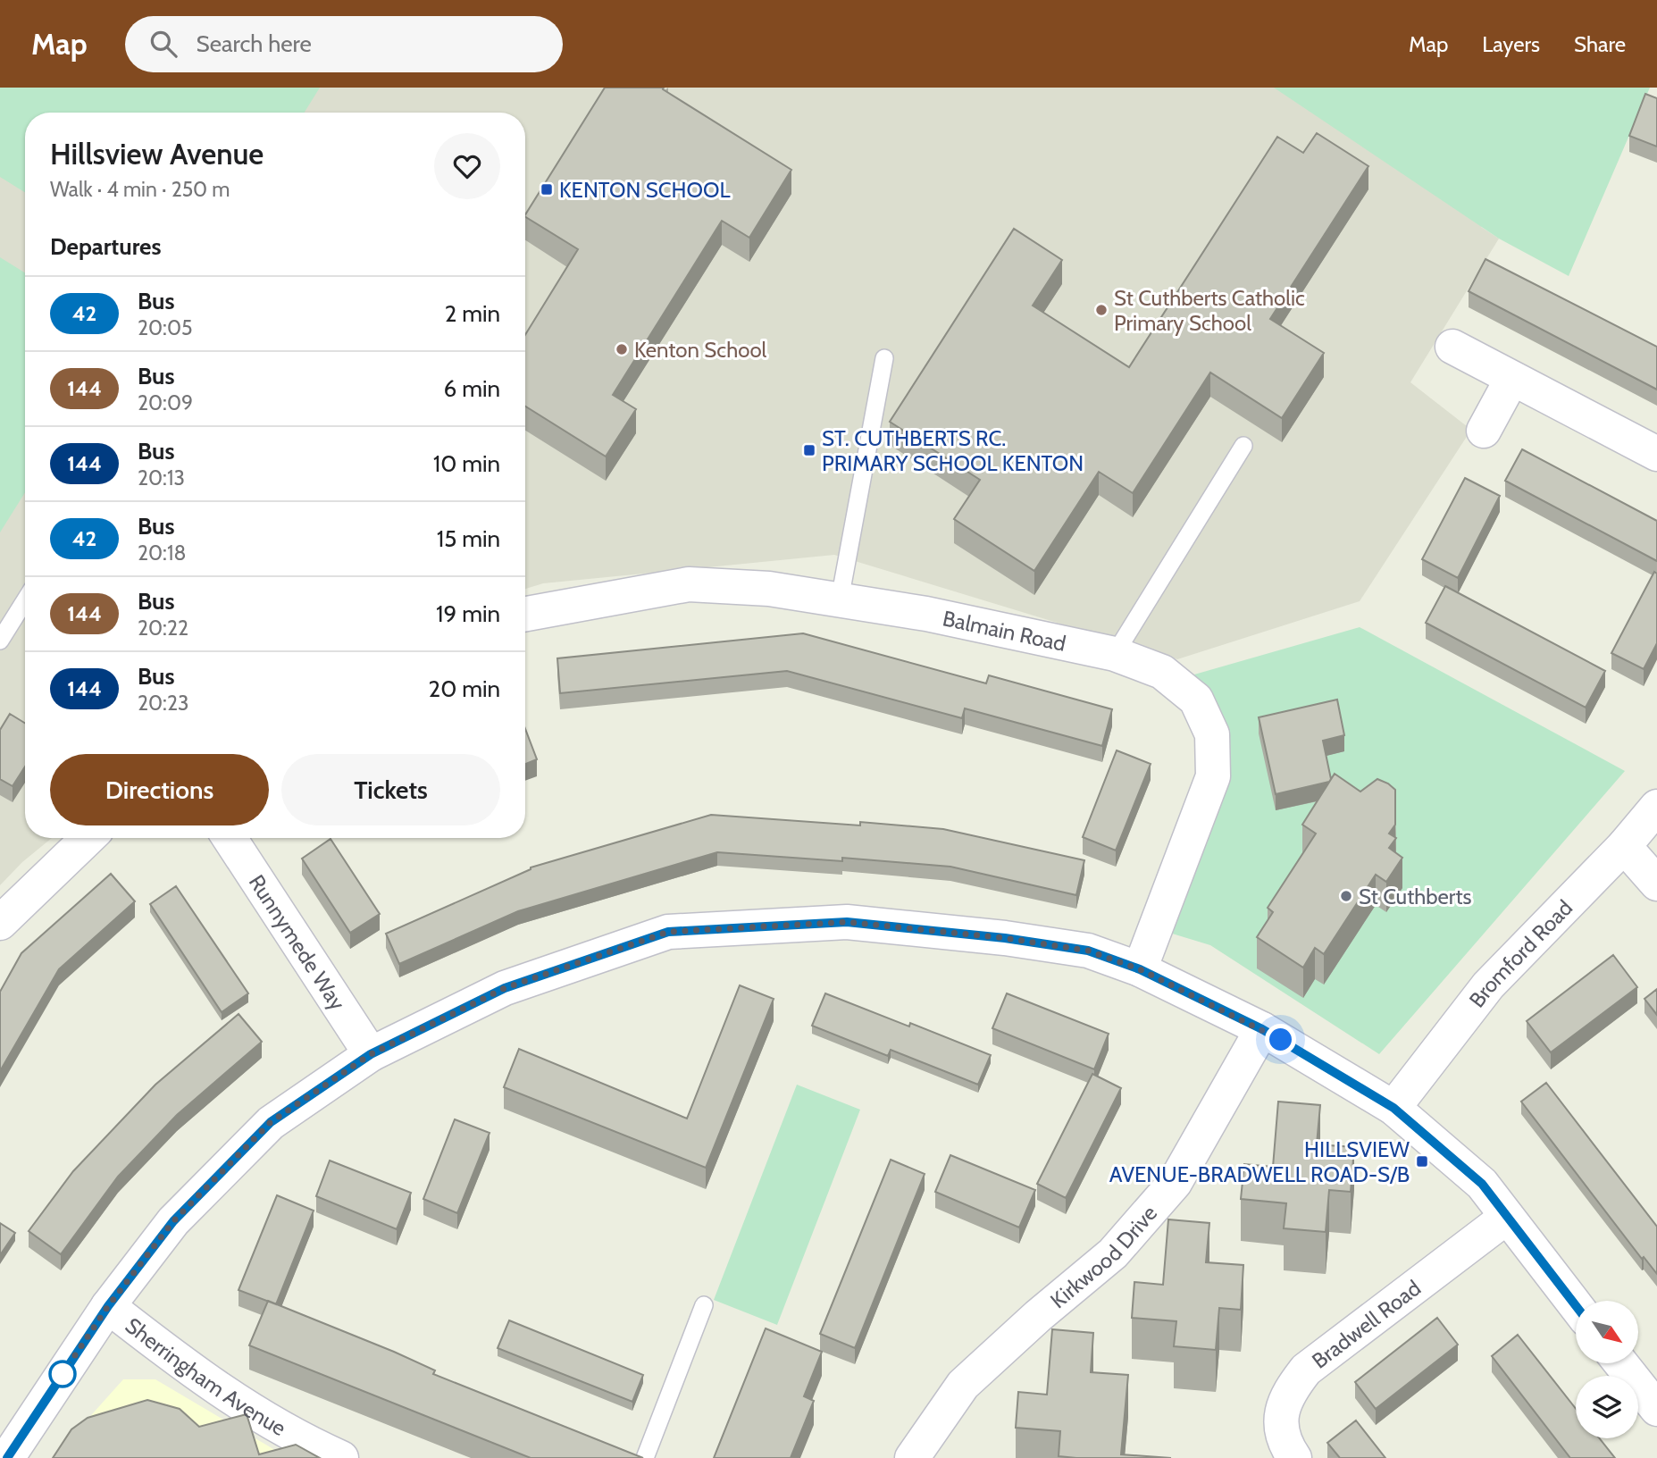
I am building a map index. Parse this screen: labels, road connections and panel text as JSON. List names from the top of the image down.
{
  "streets": {
    "street": [
      "Balmain Road",
      "Runnymede Way",
      "Bromford Road",
      "Kirkwood Drive",
      "Bradwell Road",
      "Sherringham Avenue"
    ]
  },
  "places": {
    "transit": ["KENTON SCHOOL", "ST. CUTHBERTS RC. PRIMARY SCHOOL KENTON", "HILLSVIEW AVENUE-BRADWELL ROAD-S/B"],
    "other": ["St Cuthberts Catholic Primary School", "Kenton School", "St Cuthberts"]
  },
  "lines": ["bus line 42"],
  "north": "bottom right",
  "page": {
    "header": "Map",
    "search": "Search here",
    "nav": ["Map", "Layers", "Share"],
    "heading": [
      ["Hillsview Avenue", "Walk · 4 min · 250 m"],
      "Departures"
    ],
    "list": [
      {
        "mark": "42",
        "name": "Bus",
        "note": "20:05",
        "value": "2 min"
      },
      {
        "mark": "144",
        "name": "Bus",
        "note": "20:09",
        "value": "6 min"
      },
      {
        "mark": "144",
        "name": "Bus",
        "note": "20:13",
        "value": "10 min"
      },
      {
        "mark": "42",
        "name": "Bus",
        "note": "20:18",
        "value": "15 min"
      },
      {
        "mark": "144",
        "name": "Bus",
        "note": "20:22",
        "value": "19 min"
      },
      {
        "mark": "144",
        "name": "Bus",
        "note": "20:23",
        "value": "20 min"
      }
    ],
    "buttons": ["Directions", "Tickets"]
  }
}
